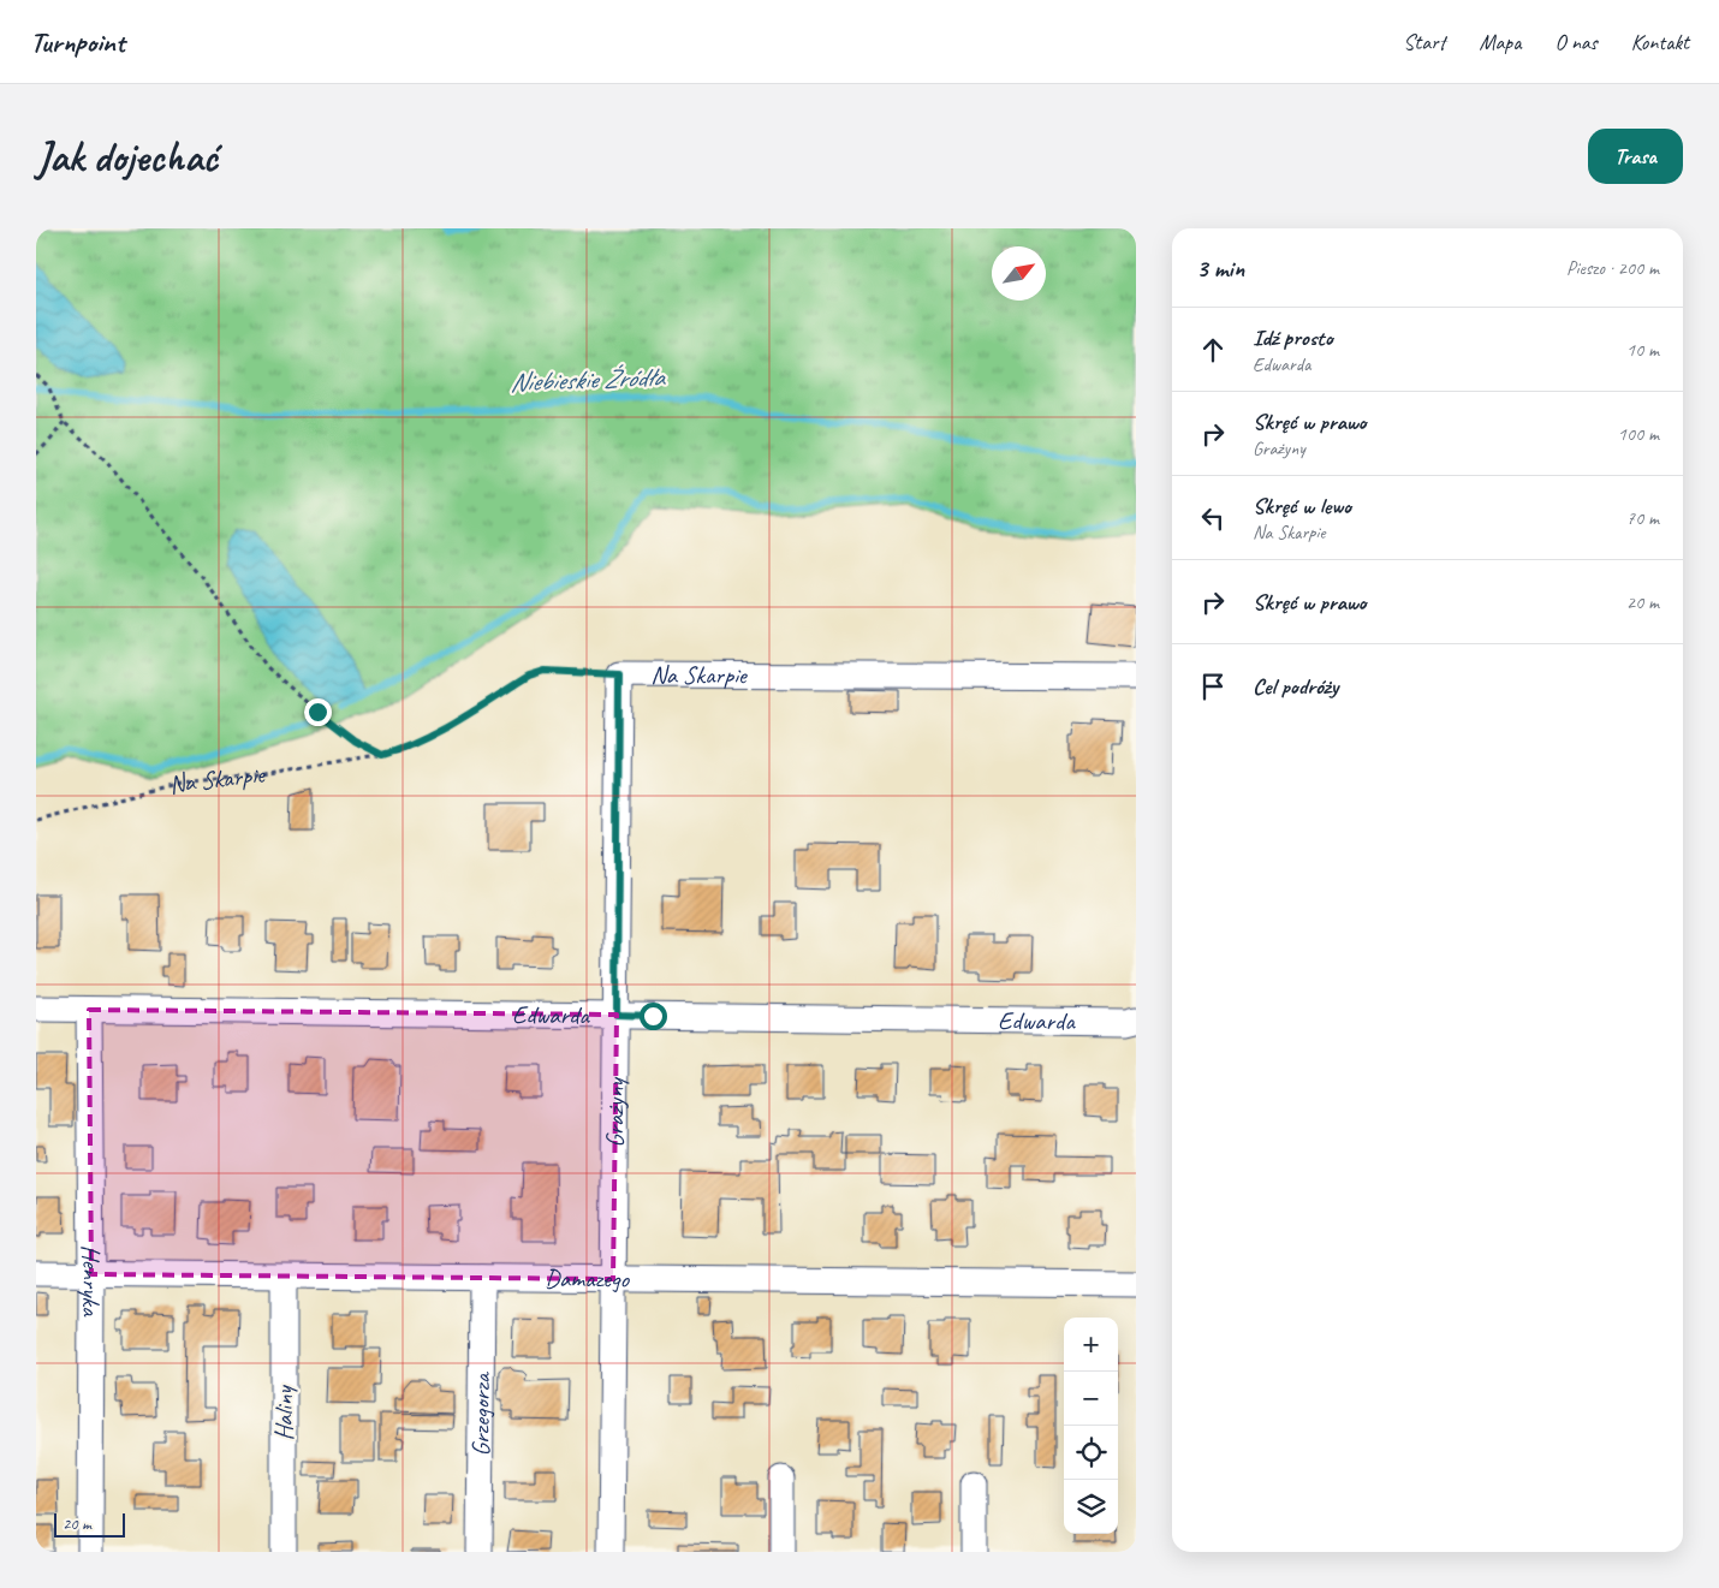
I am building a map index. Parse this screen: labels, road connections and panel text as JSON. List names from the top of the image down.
{
  "streets": {
    "street": [
      "Na Skarpie",
      "Edwarda",
      "Grażyny",
      "Damazego",
      "Henryka",
      "Haliny",
      "Grzegorza"
    ]
  },
  "crossings": [
    ["Na Skarpie", "Grażyny"],
    ["Edwarda", "Grażyny"],
    ["Edwarda", "Henryka"],
    ["Grażyny", "Damazego"],
    ["Damazego", "Henryka"],
    ["Damazego", "Haliny"],
    ["Damazego", "Grzegorza"]
  ],
  "water": ["Niebieskie Źródła"],
  "scale_bar": "20 m",
  "north": "top right",
  "page": {
    "header": "Turnpoint",
    "nav": [
      "Start",
      "Mapa",
      "O nas",
      "Kontakt"
    ],
    "buttons": "Trasa",
    "title": "Jak dojechać",
    "heading": ["3 min", "Pieszo · 200 m"],
    "list": [
      ["Idź prosto", "Edwarda", "10 m"],
      ["Skręć w prawo", "Grażyny", "100 m"],
      ["Skręć w lewo", "Na Skarpie", "70 m"],
      ["Skręć w prawo", "20 m"],
      "Cel podróży"
    ],
    "map_buttons": ["+", "−"],
    "scale": "20 m"
  }
}
